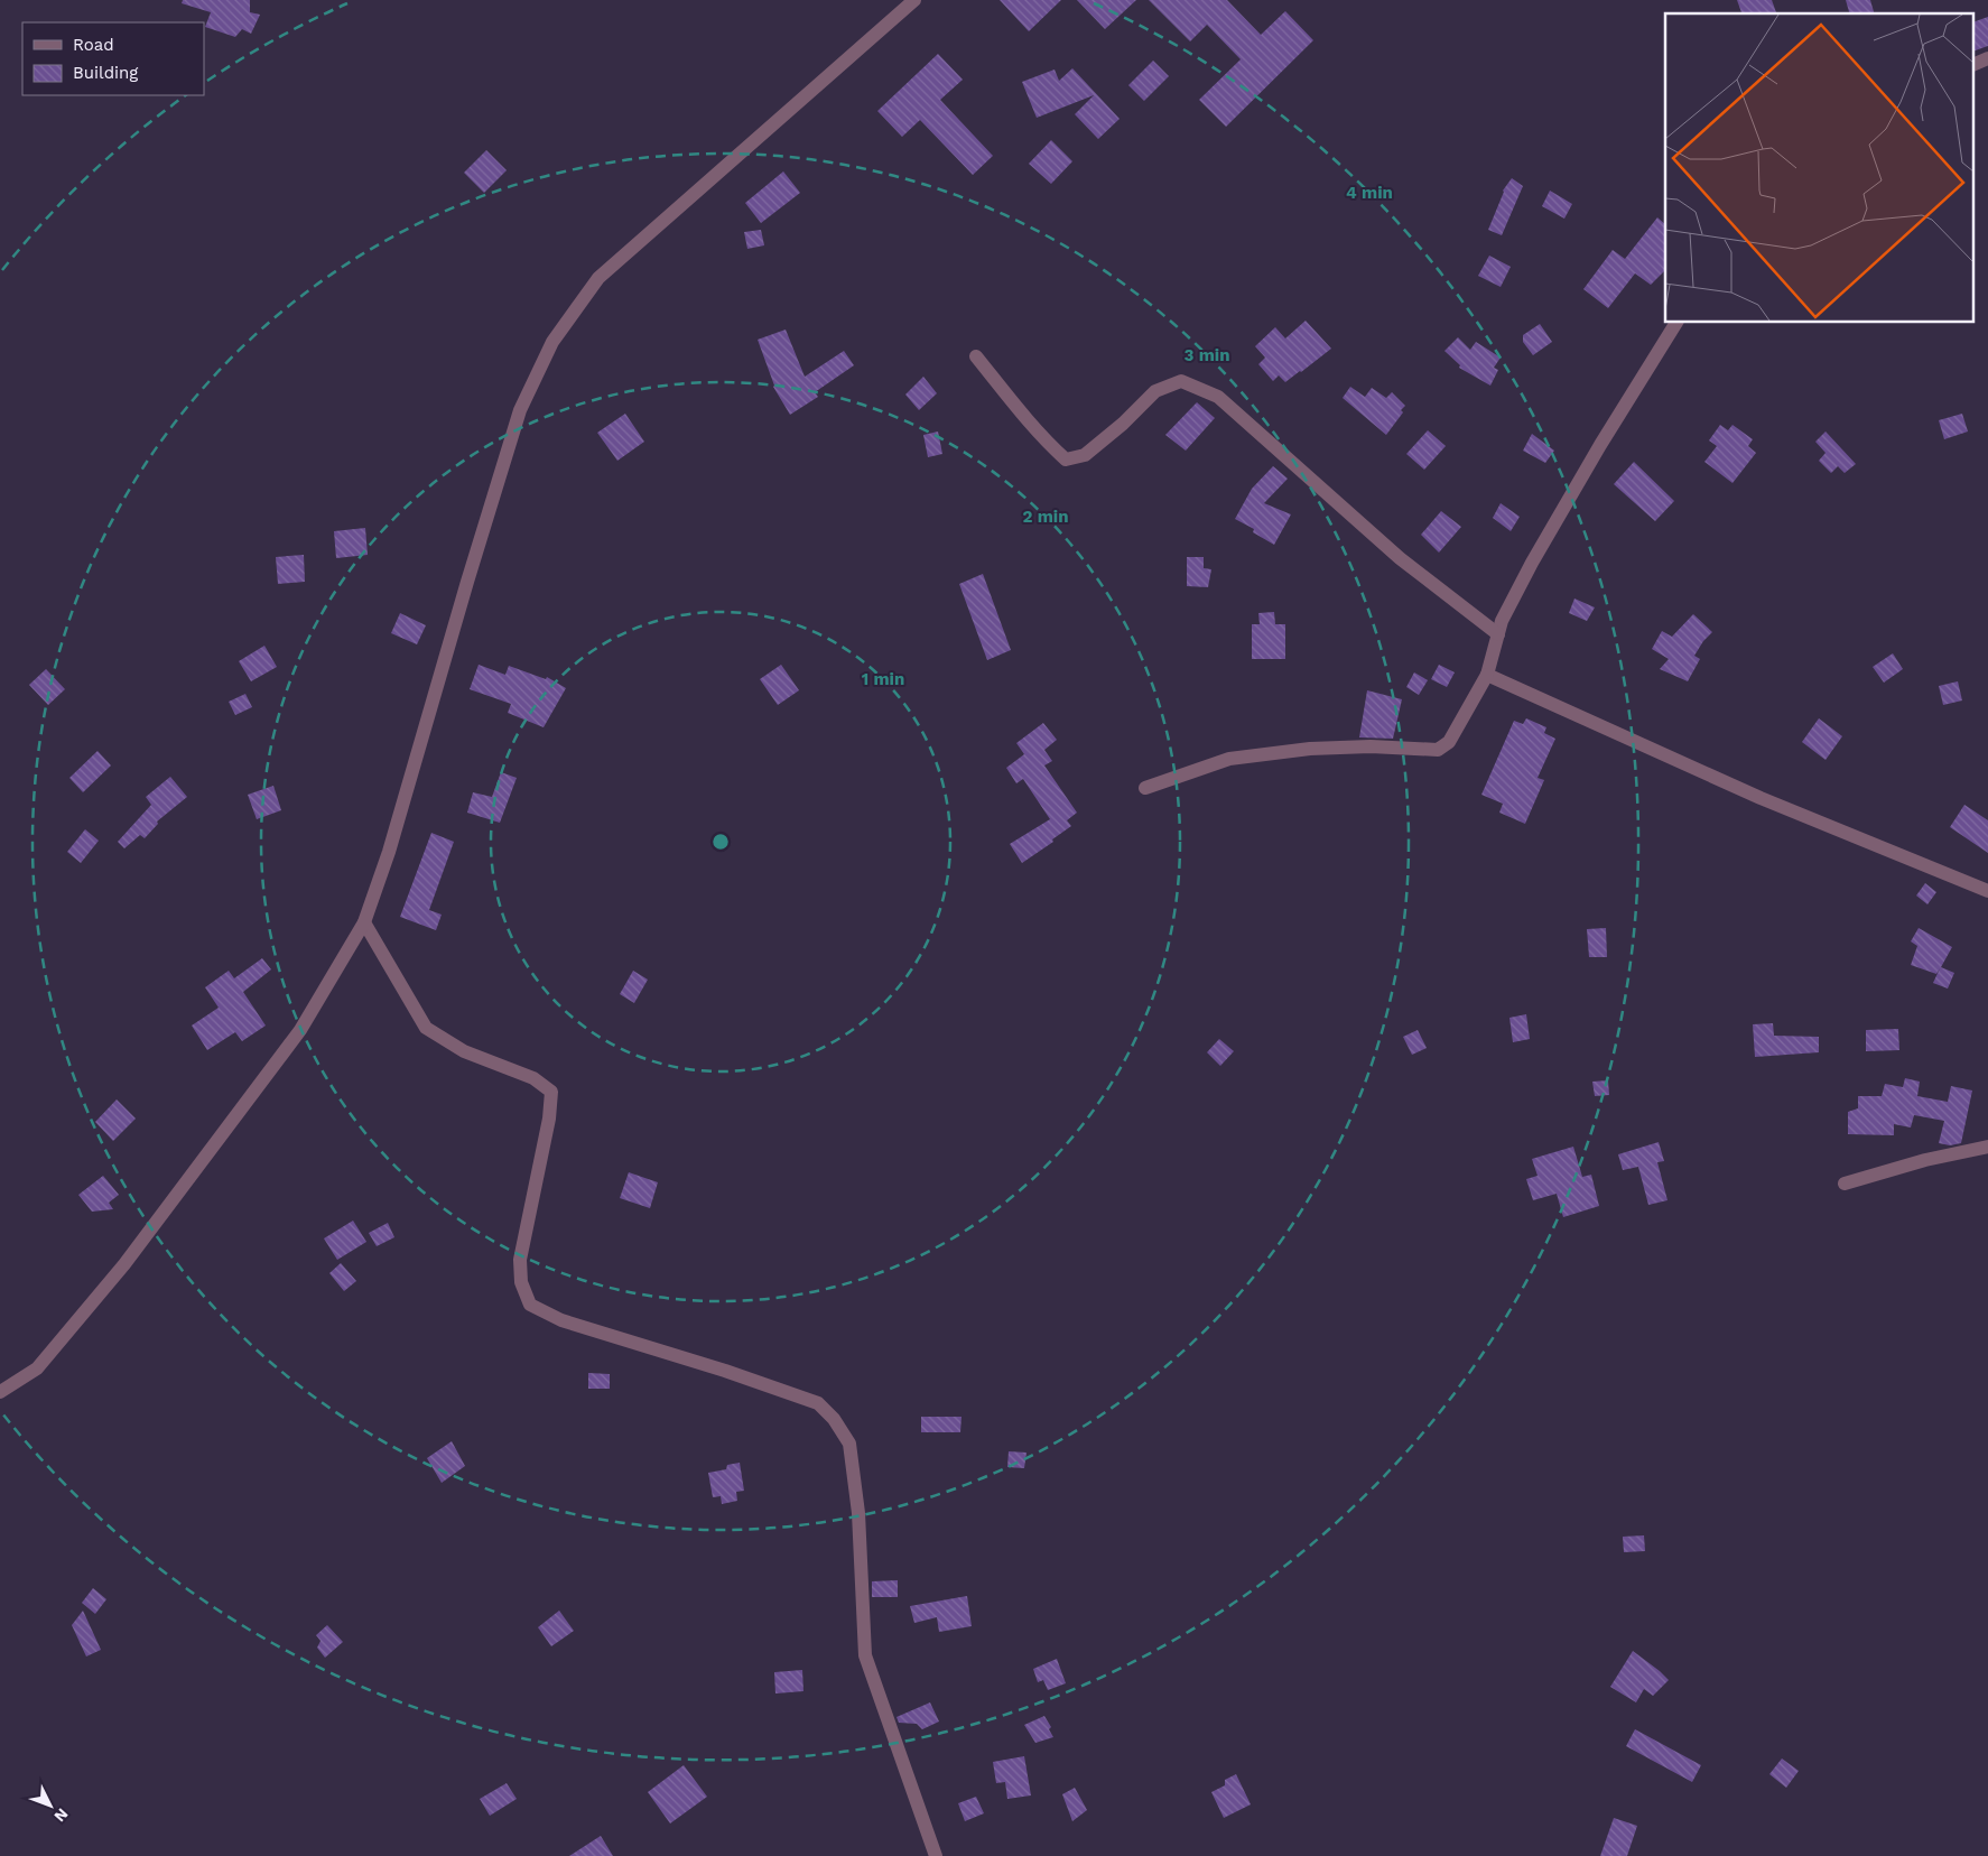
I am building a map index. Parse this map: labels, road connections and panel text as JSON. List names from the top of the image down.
{
  "legend": ["Road", "Building"],
  "north": "bottom right",
  "rings": [
    "4 min",
    "3 min",
    "2 min",
    "1 min"
  ]
}
